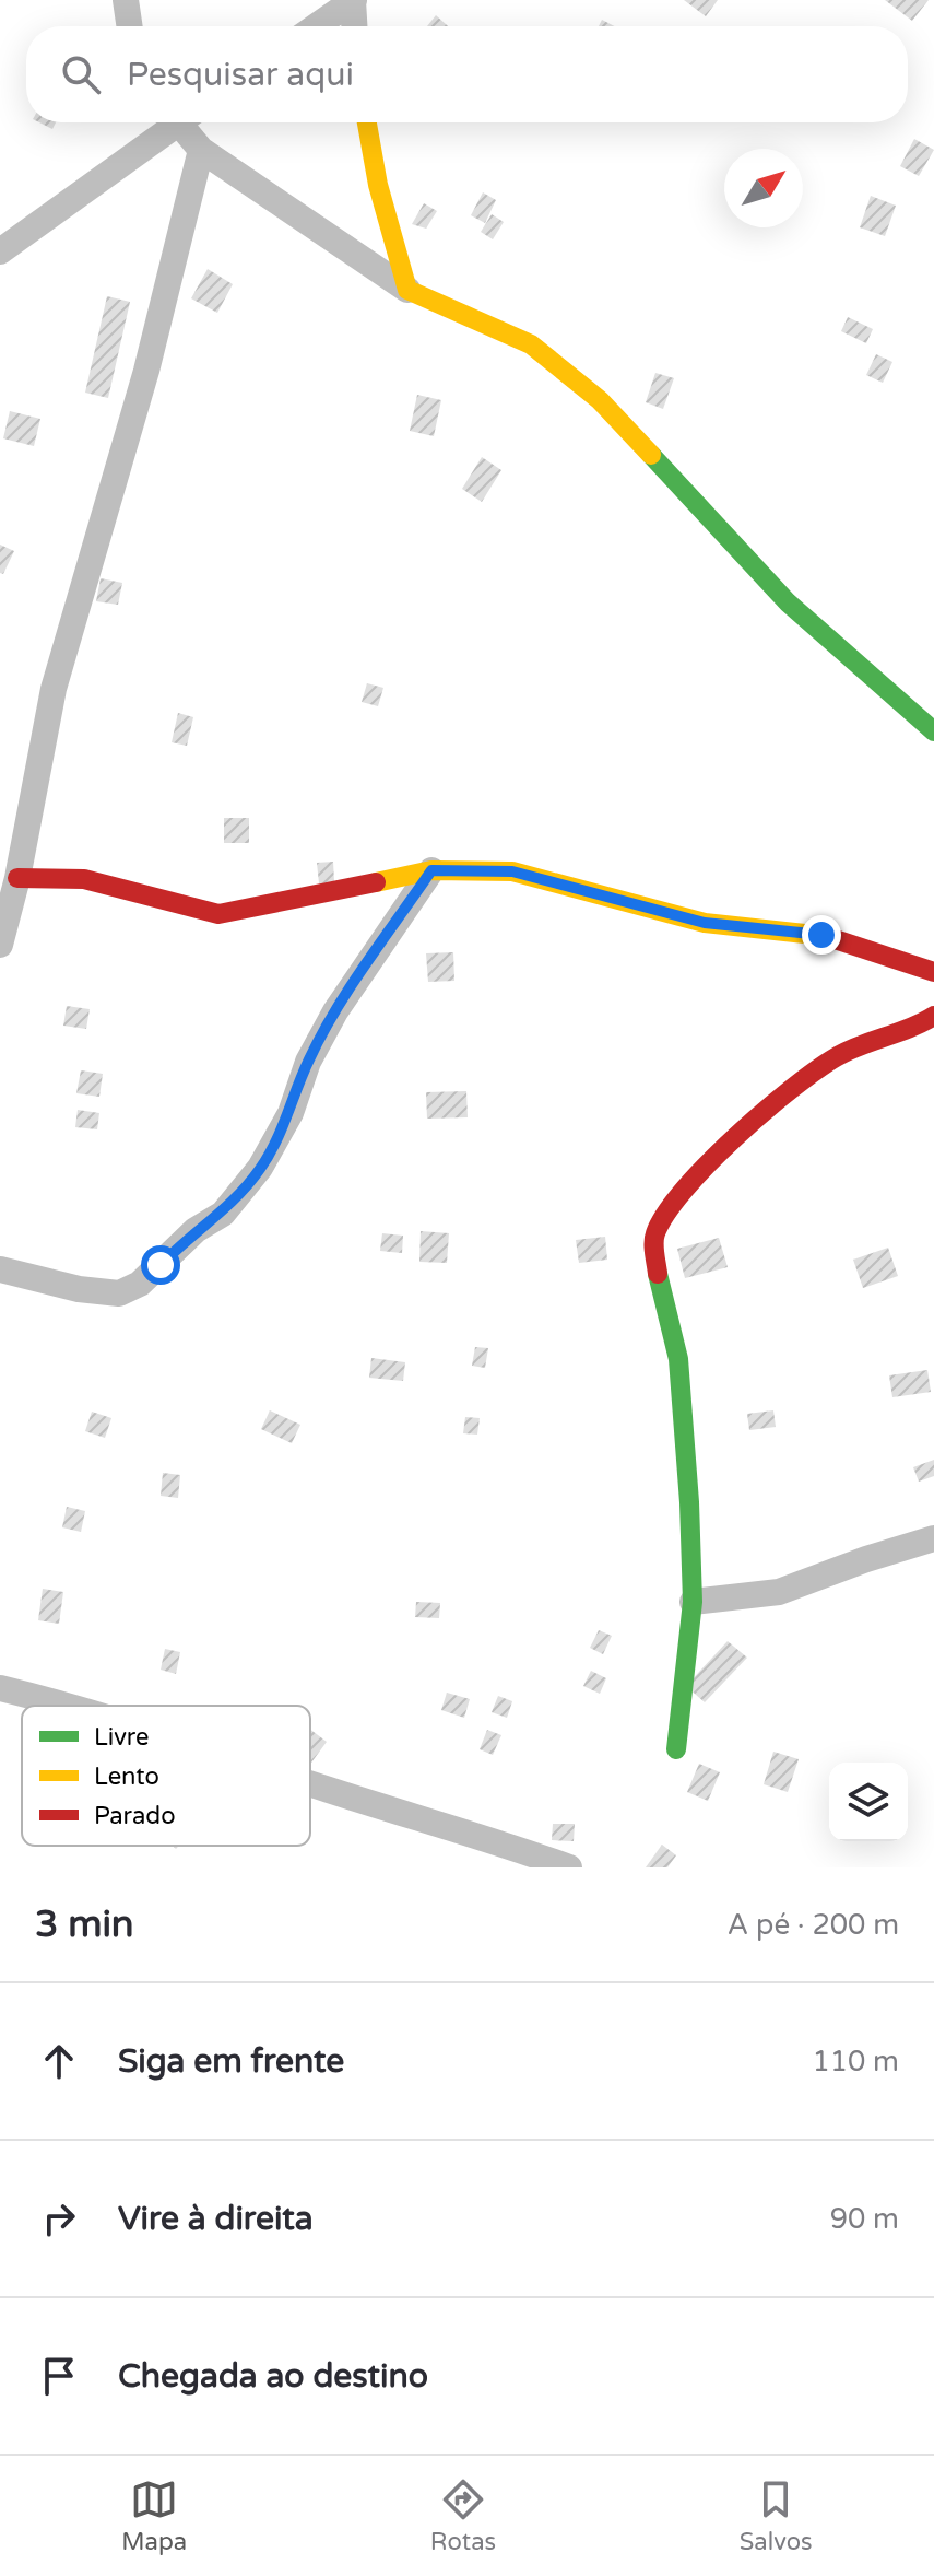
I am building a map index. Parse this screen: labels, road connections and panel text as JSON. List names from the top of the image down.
{
  "legend": ["Livre", "Lento", "Parado"],
  "north": "top right",
  "page": {
    "search": "Pesquisar aqui",
    "heading": ["3 min", "A pé · 200 m"],
    "list": [
      ["Siga em frente", "110 m"],
      ["Vire à direita", "90 m"],
      "Chegada ao destino"
    ],
    "nav": ["Mapa", "Rotas", "Salvos"]
  }
}
